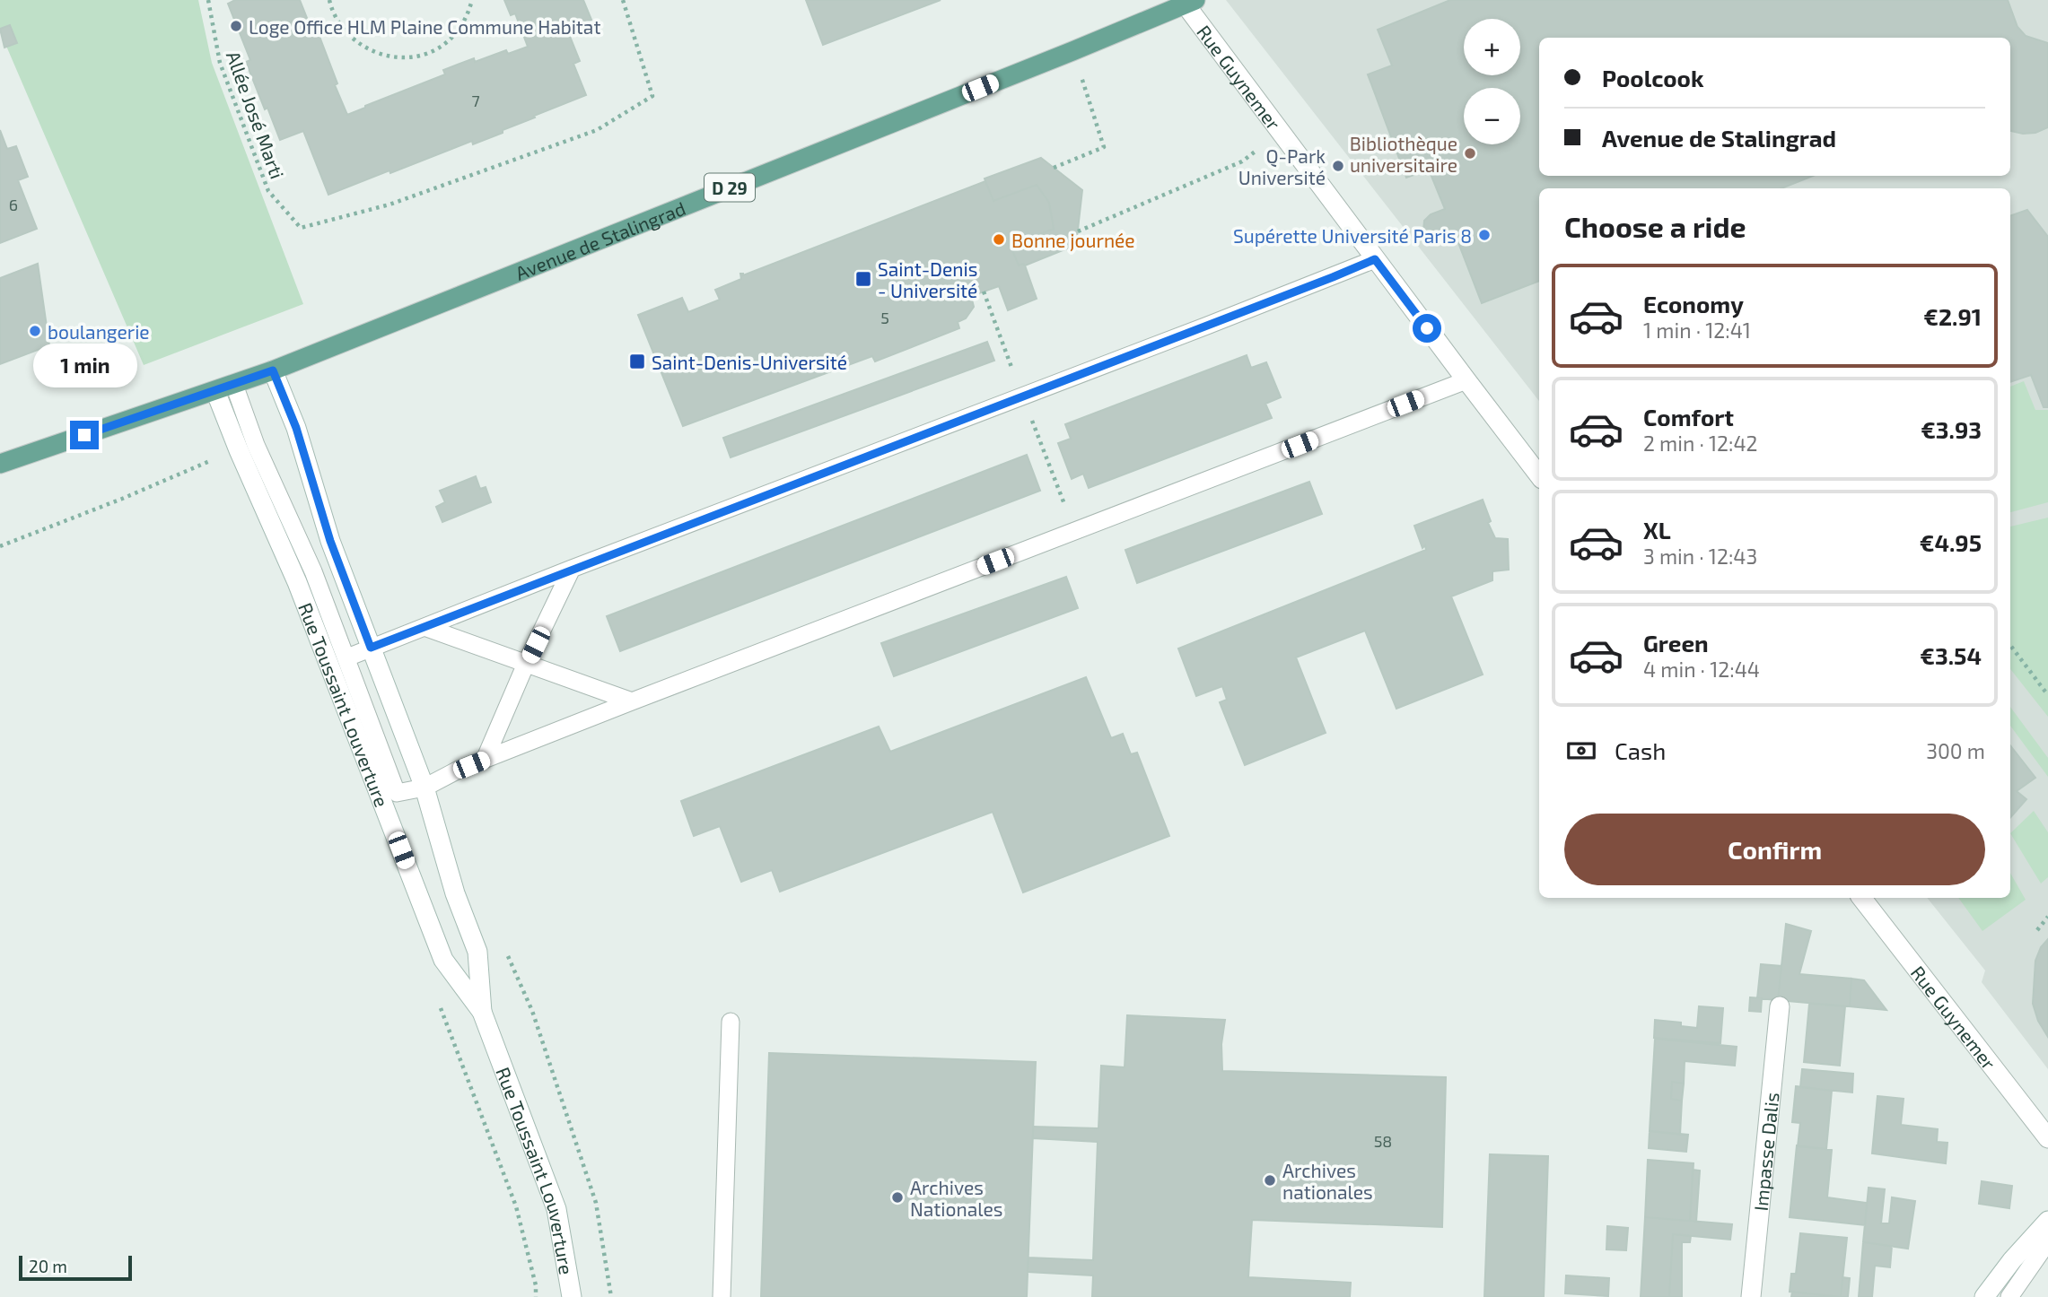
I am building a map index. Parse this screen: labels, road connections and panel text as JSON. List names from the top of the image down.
{
  "streets": {
    "main road": ["D 29", "Avenue de Stalingrad"],
    "street": ["Rue Guynemer", "Rue Toussaint Louverture", "Impasse Dalis"],
    "path": ["Allée José Marti"]
  },
  "crossings": [
    ["Rue Guynemer", "Avenue de Stalingrad"],
    ["Avenue de Stalingrad", "Rue Toussaint Louverture"]
  ],
  "places": {
    "other": [
      "Loge Office HLM Plaine Commune Habitat",
      "Bibliothèque universitaire",
      "Q-Park Université",
      "Supérette Université Paris 8",
      "Bonne journée",
      "boulangerie",
      "Archives nationales",
      "Archives Nationales"
    ],
    "transit": ["Saint-Denis - Université", "Saint-Denis-Université"]
  },
  "house_numbers": [
    "7",
    "6",
    "5",
    "58"
  ],
  "scale_bar": "20 m",
  "page": {
    "map_buttons": ["+", "−"],
    "banner": ["Poolcook", "Avenue de Stalingrad"],
    "heading": "Choose a ride",
    "list": [
      {
        "name": "Economy",
        "note": "1 min · 12:41",
        "value": "€2.91"
      },
      {
        "name": "Comfort",
        "note": "2 min · 12:42",
        "value": "€3.93"
      },
      {
        "name": "XL",
        "note": "3 min · 12:43",
        "value": "€4.95"
      },
      {
        "name": "Green",
        "note": "4 min · 12:44",
        "value": "€3.54"
      }
    ],
    "bubble": "1 min",
    "pay": ["Cash", "300 m"],
    "buttons": "Confirm",
    "scale": "20 m"
  }
}
